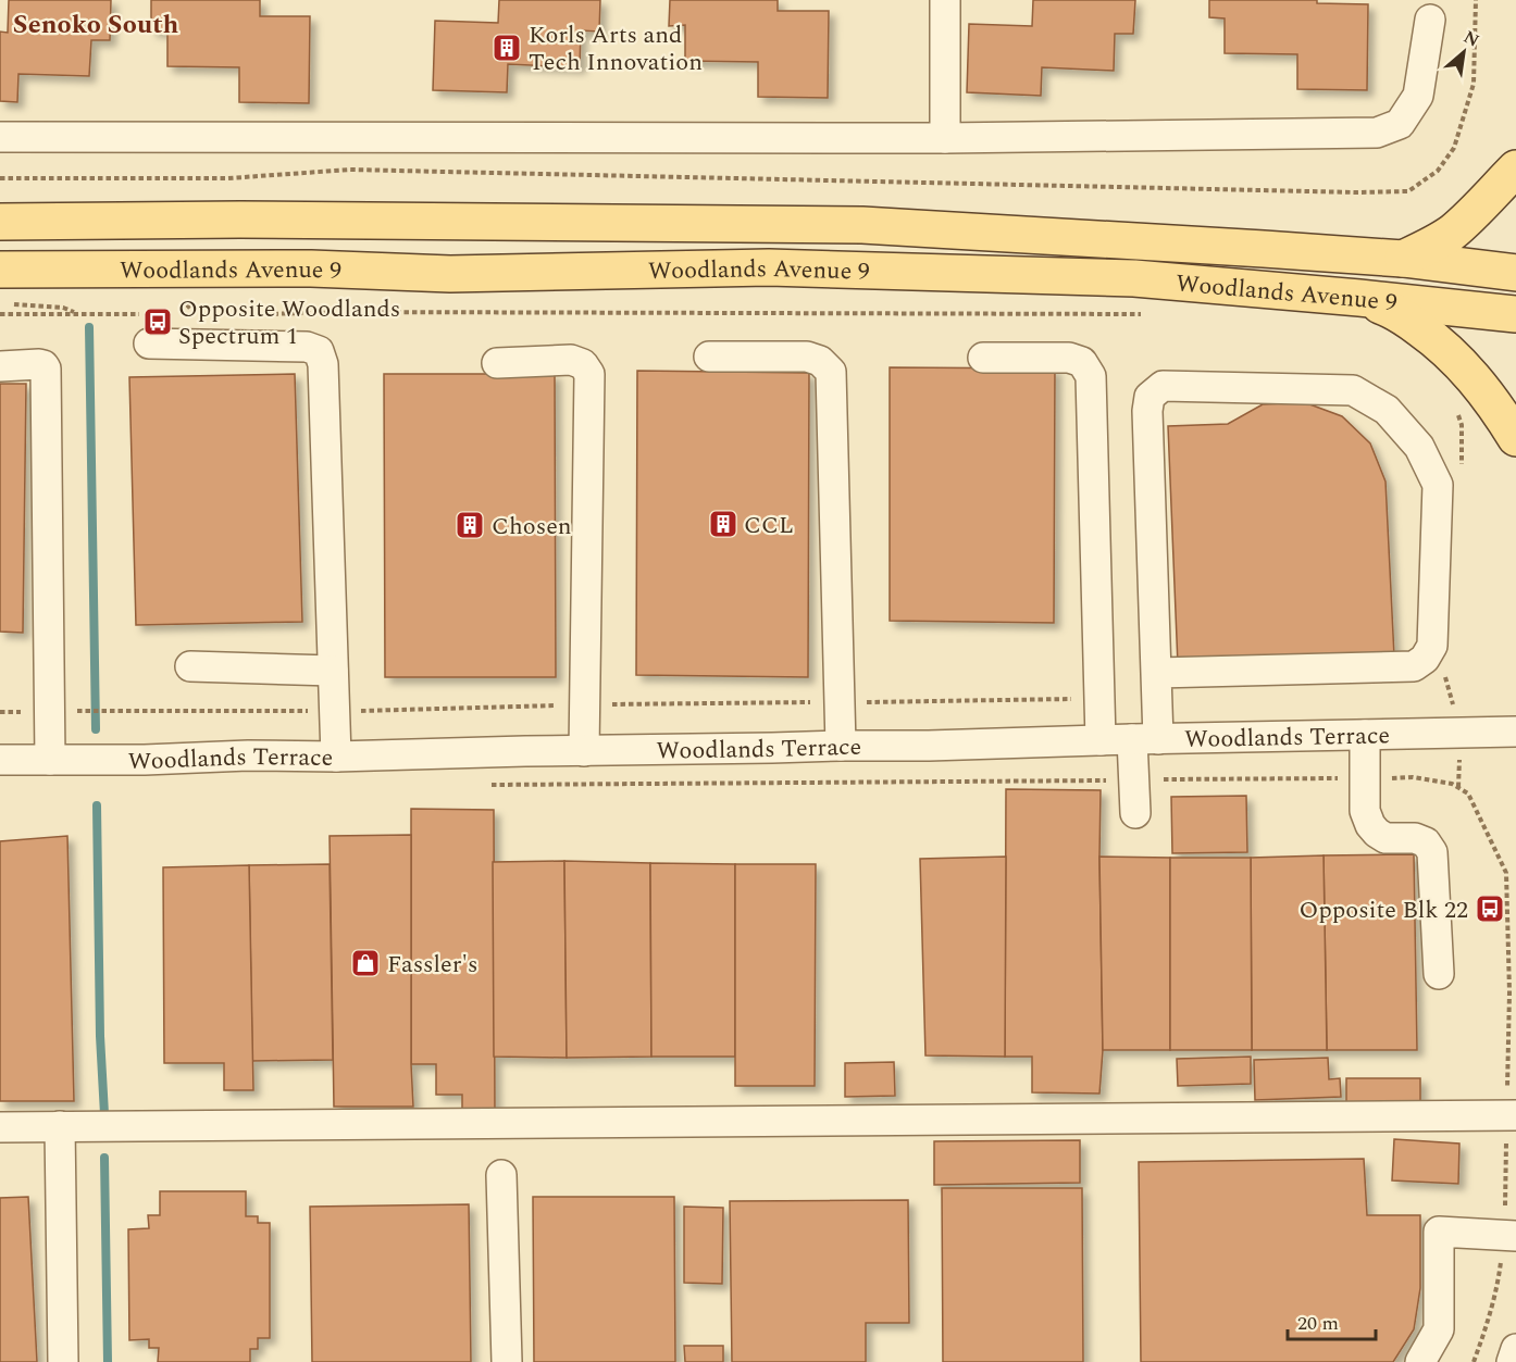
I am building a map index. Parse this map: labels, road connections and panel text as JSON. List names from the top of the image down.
{
  "streets": {
    "main road": ["Woodlands Avenue 9"],
    "street": ["Woodlands Terrace"]
  },
  "districts": ["Senoko South"],
  "places": {
    "building": ["Korls Arts and Tech Innovation", "CCL", "Chosen"],
    "bus stop": ["Opposite Woodlands Spectrum 1", "Opposite Blk 22"],
    "shop": ["Fassler's"]
  },
  "scale_bar": "20 m",
  "north": "top right"
}
